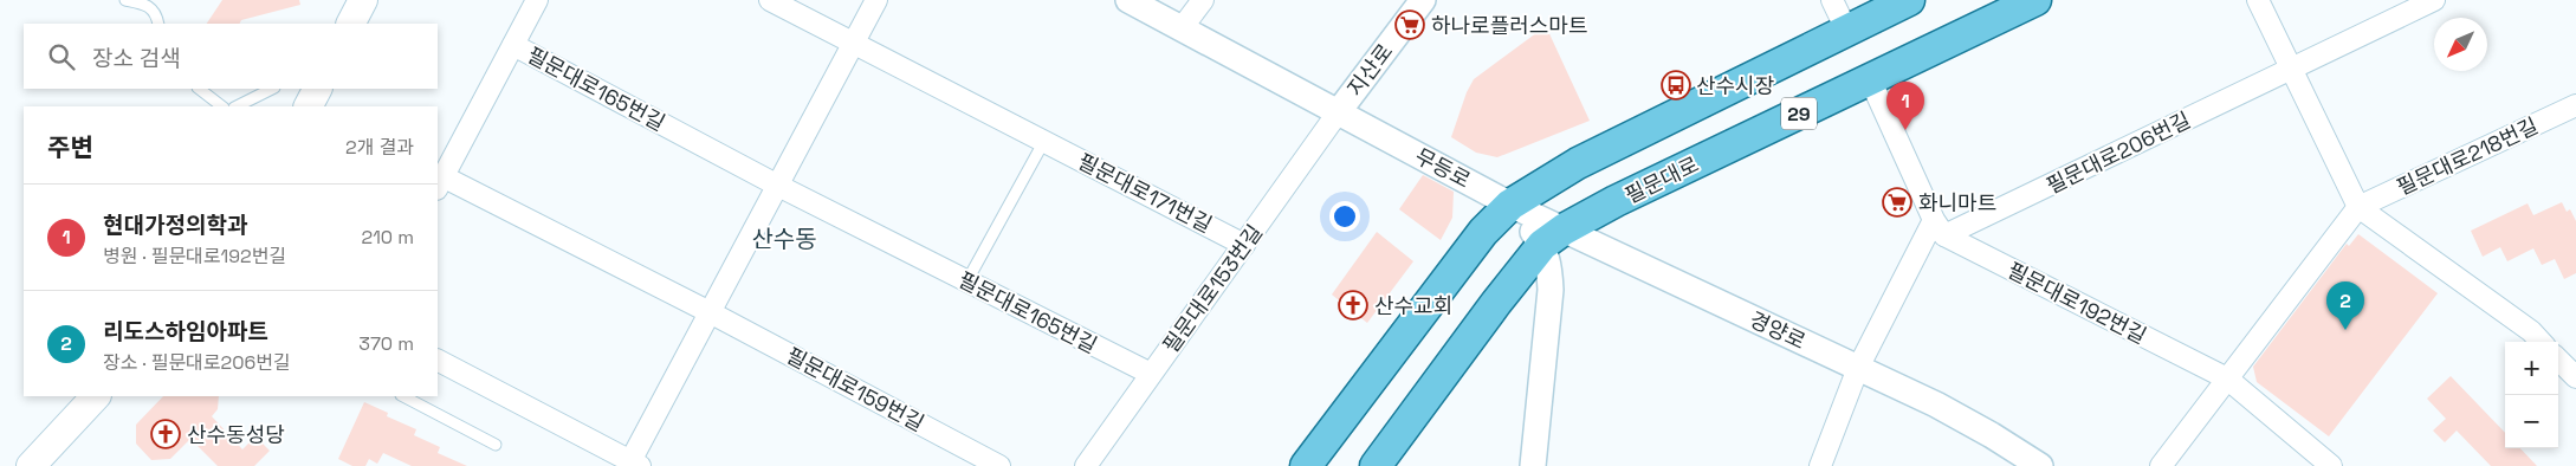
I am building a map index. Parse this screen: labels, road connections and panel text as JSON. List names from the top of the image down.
{
  "streets": {
    "main road": ["29", "필문대로"],
    "street": [
      "지산로",
      "필문대로165번길",
      "필문대로206번길",
      "필문대로218번길",
      "무등로",
      "필문대로171번길",
      "필문대로153번길",
      "필문대로192번길",
      "경양로",
      "필문대로159번길"
    ]
  },
  "crossings": [
    ["지산로", "무등로"],
    ["지산로", "필문대로153번길"],
    ["필문대로165번길", "필문대로153번길"],
    ["필문대로165번길", "필문대로159번길"],
    ["필문대로206번길", "필문대로192번길"],
    ["무등로", "필문대로153번길"],
    ["무등로", "경양로"],
    ["필문대로", "경양로"],
    ["필문대로171번길", "필문대로153번길"]
  ],
  "districts": ["산수동"],
  "places": {
    "supermarket": ["하나로플러스마트", "화니마트"],
    "bus stop": ["산수시장"],
    "church": ["산수교회", "산수동성당"]
  },
  "north": "bottom left",
  "page": {
    "search": "장소 검색",
    "pins": ["1", "2"],
    "heading": ["주변", "2개 결과"],
    "list": [
      {
        "mark": "1",
        "name": "현대가정의학과",
        "note": "병원 · 필문대로192번길",
        "value": "210 m"
      },
      {
        "mark": "2",
        "name": "리도스하임아파트",
        "note": "장소 · 필문대로206번길",
        "value": "370 m"
      }
    ],
    "map_buttons": ["+", "−"]
  }
}
